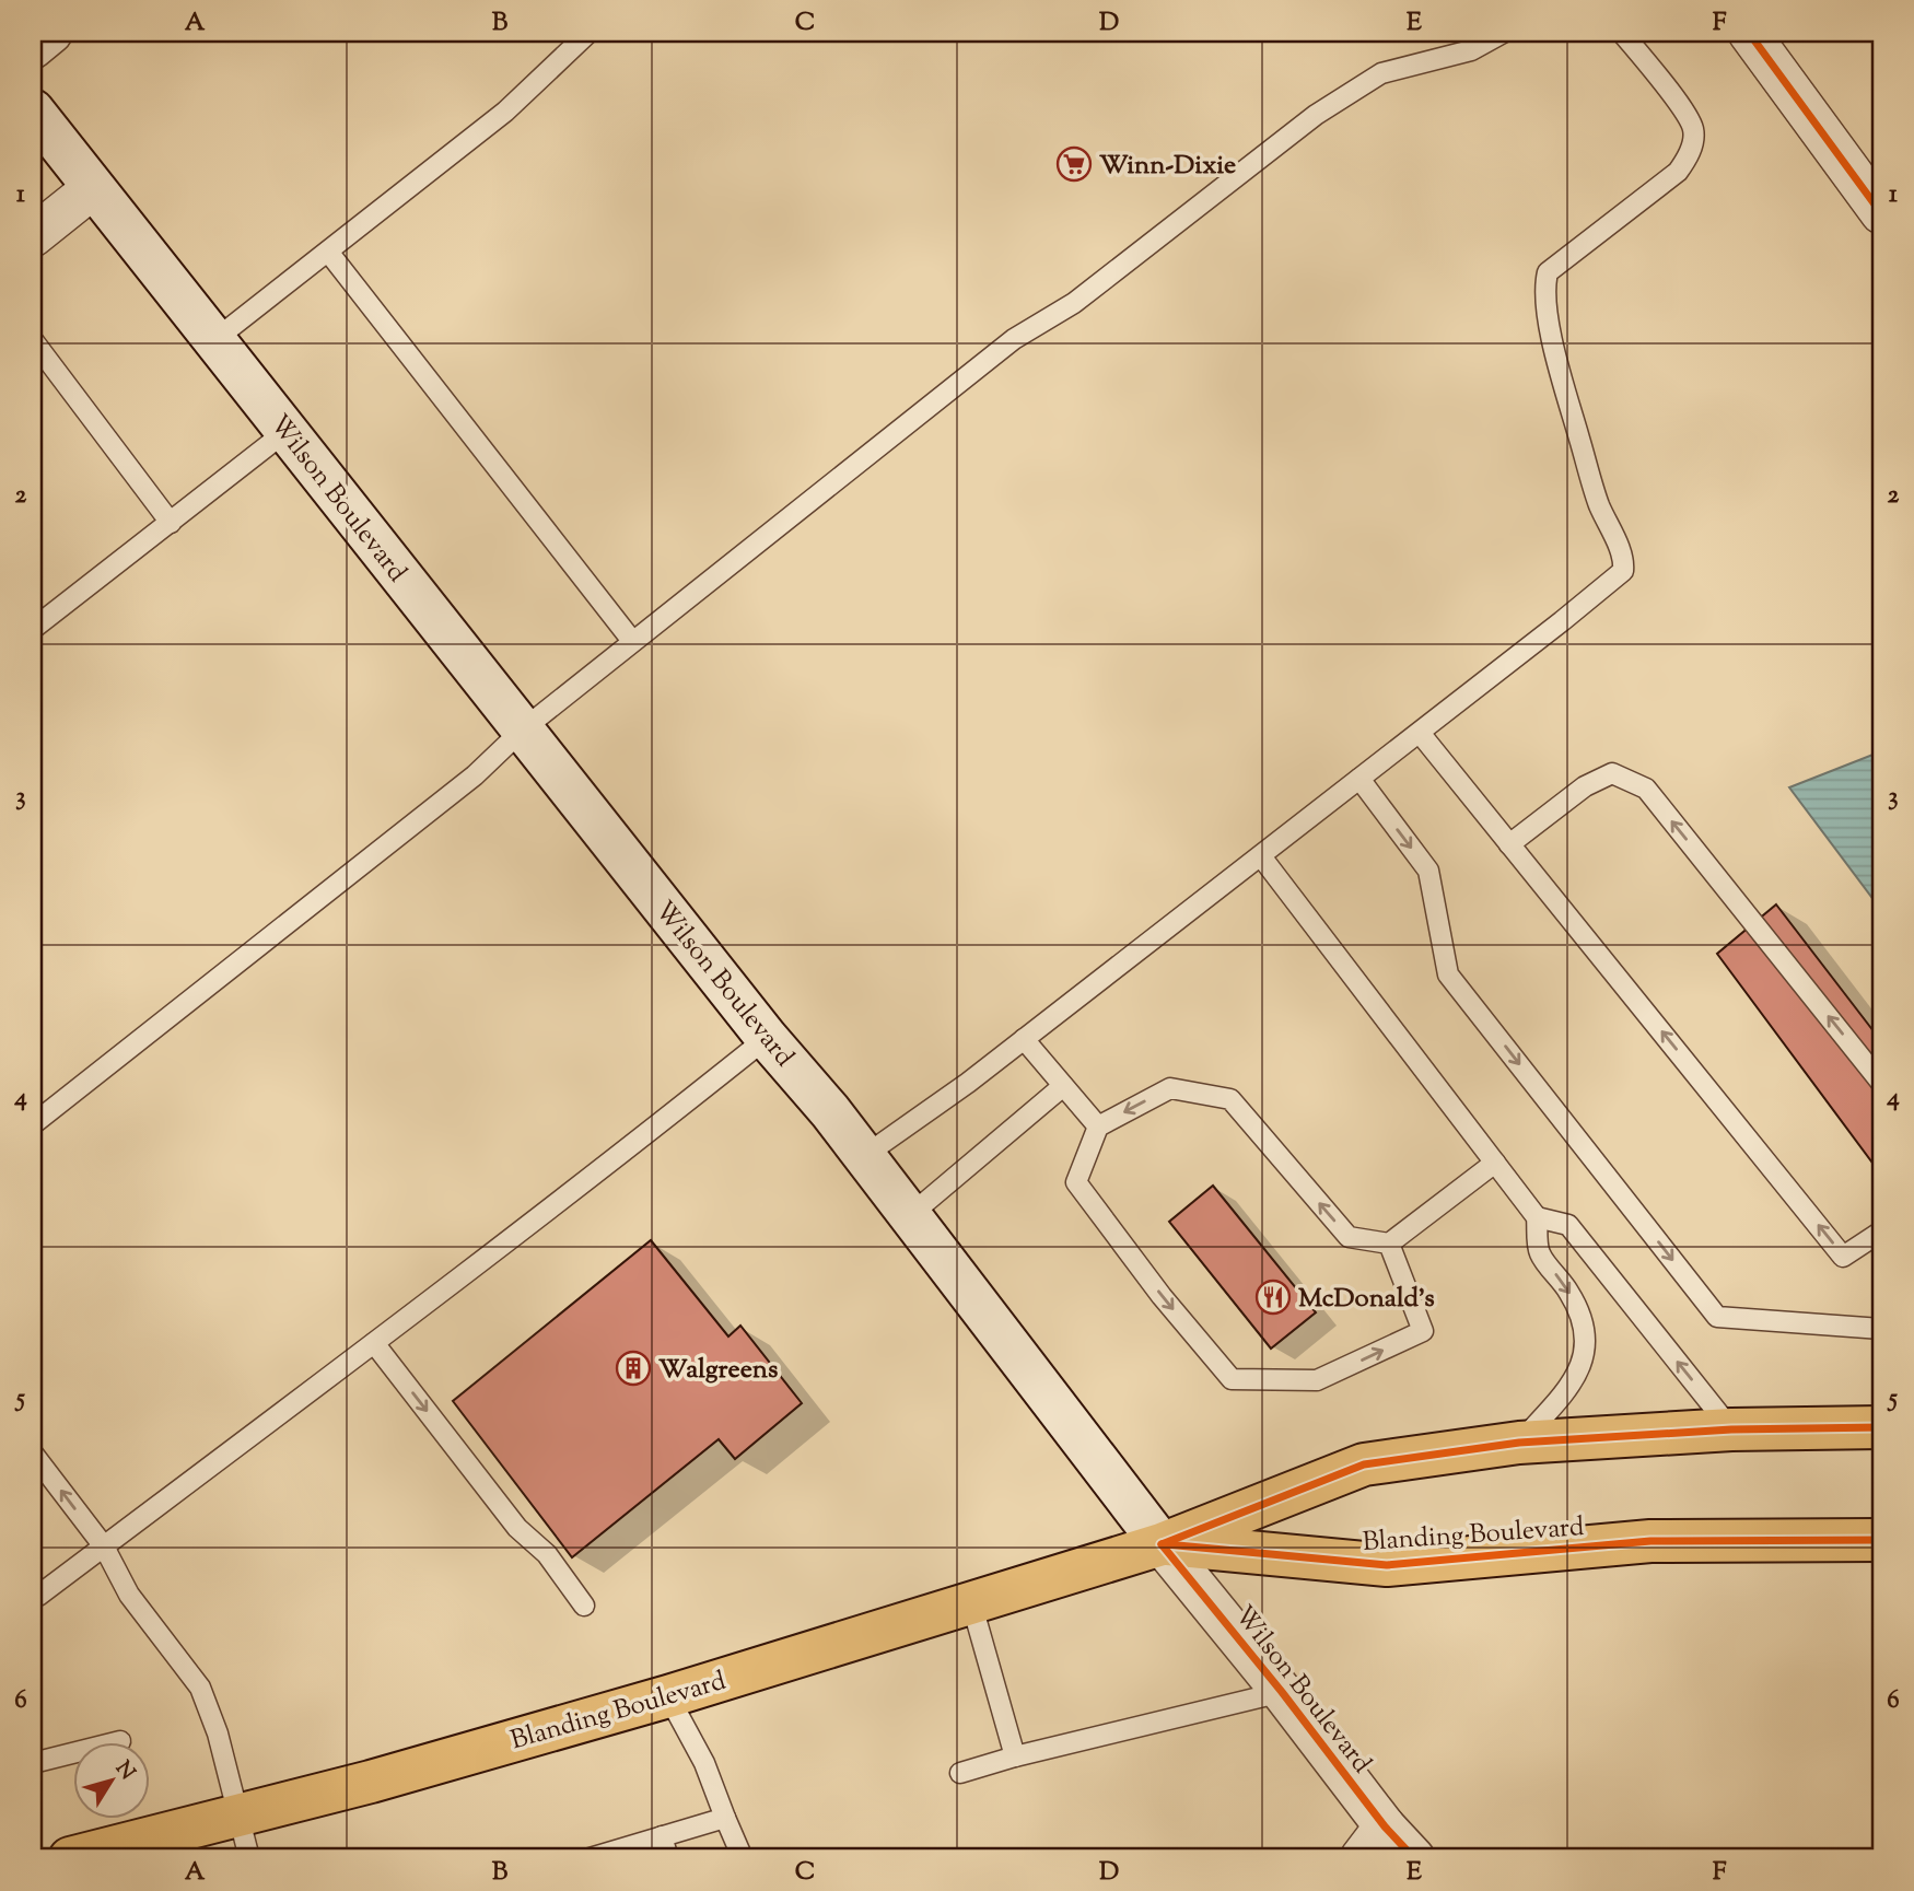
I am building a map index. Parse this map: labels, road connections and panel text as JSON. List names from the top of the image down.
{
  "streets": {
    "main road": ["Wilson Boulevard", "Blanding Boulevard"]
  },
  "crossings": [
    ["Wilson Boulevard", "Blanding Boulevard"]
  ],
  "places": {
    "supermarket": ["Winn-Dixie"],
    "restaurant": ["McDonald's"],
    "building": ["Walgreens"]
  },
  "north": "top right",
  "grid": {
    "columns": [
      "A",
      "B",
      "C",
      "D",
      "E",
      "F"
    ],
    "rows": [
      "1",
      "2",
      "3",
      "4",
      "5",
      "6"
    ]
  }
}
